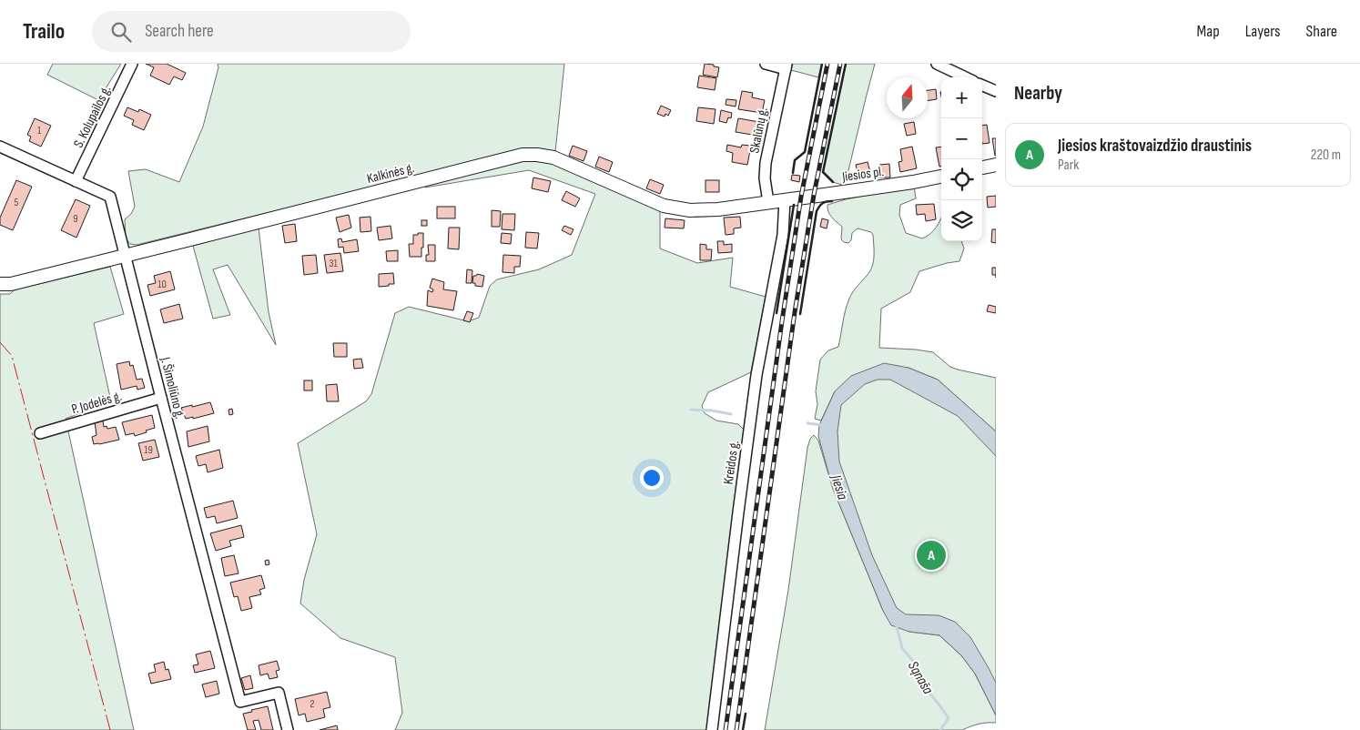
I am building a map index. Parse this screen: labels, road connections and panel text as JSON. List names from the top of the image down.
{
  "streets": {
    "main road": ["Kalkinės g.", "Jiesios pl."],
    "street": [
      "S. Kolupailos g.",
      "Skalūnų g.",
      "J. Šimoliūno g.",
      "P. Jodelės g.",
      "Kreidos g."
    ]
  },
  "crossings": [
    ["S. Kolupailos g.", "J. Šimoliūno g."],
    ["Skalūnų g.", "Kalkinės g."],
    ["Kalkinės g.", "Jiesios pl."],
    ["Kalkinės g.", "J. Šimoliūno g."],
    ["Kalkinės g.", "Kreidos g."],
    ["Jiesios pl.", "Kreidos g."],
    ["J. Šimoliūno g.", "P. Jodelės g."]
  ],
  "water": ["Jiesia", "Sąnaša"],
  "house_numbers": [
    "1",
    "5",
    "9",
    "31",
    "10",
    "19",
    "2"
  ],
  "north": "top",
  "page": {
    "header": "Trailo",
    "search": "Search here",
    "nav": ["Map", "Layers", "Share"],
    "heading": "Nearby",
    "map_buttons": ["+", "−"],
    "list": [
      {
        "mark": "A",
        "name": "Jiesios kraštovaizdžio draustinis",
        "note": "Park",
        "value": "220 m"
      }
    ],
    "pins": "A"
  }
}
